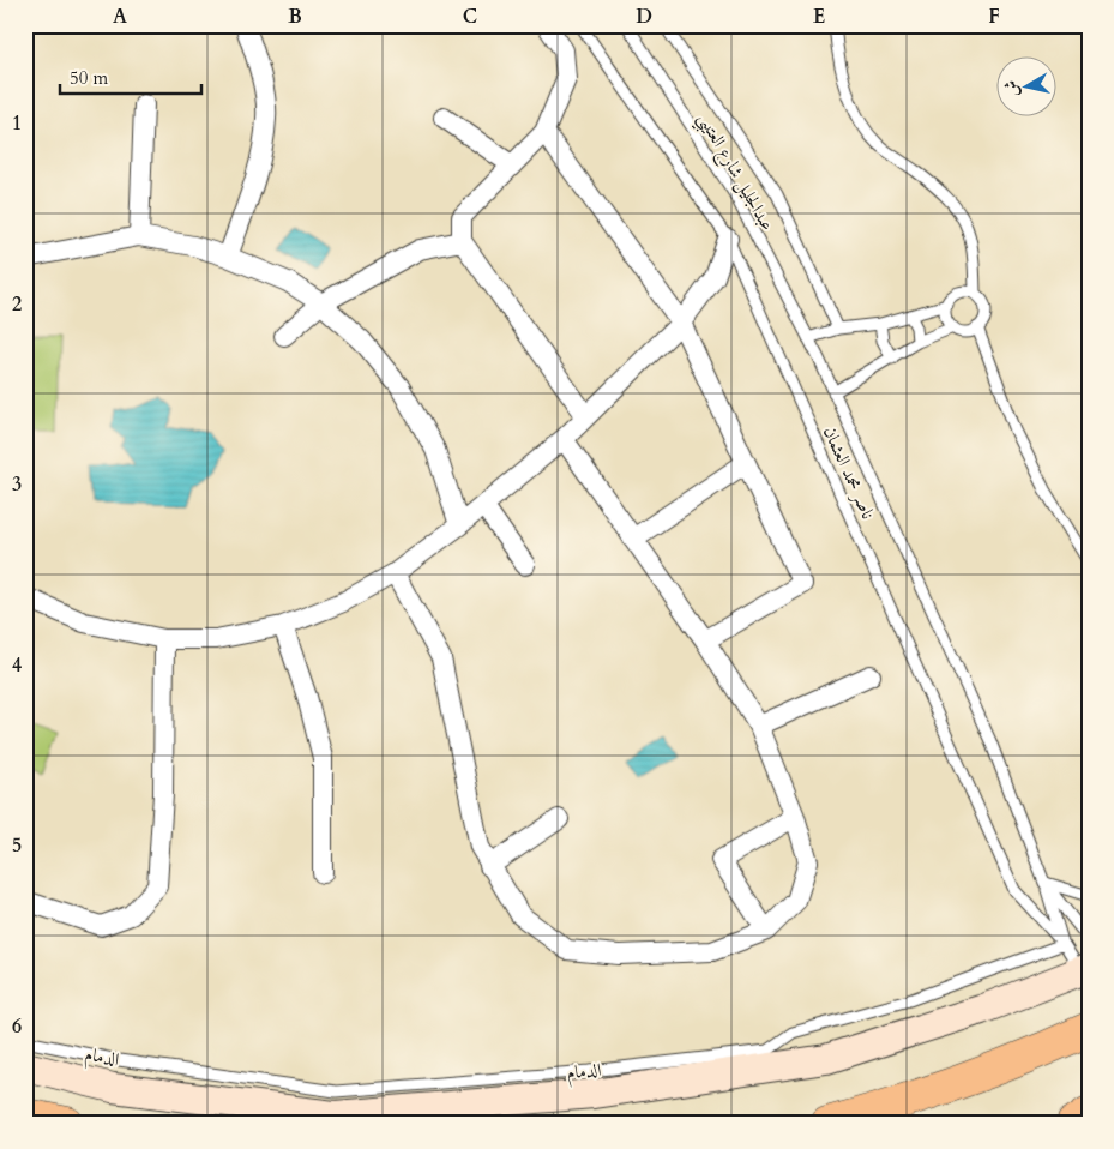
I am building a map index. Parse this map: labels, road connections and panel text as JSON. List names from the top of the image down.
{
  "streets": {
    "street": ["الدمام"],
    "lane": ["عبدالجليل شارع العتيبي", "ناصر محمد العثمان"]
  },
  "crossings": [
    ["ناصر محمد العثمان", "الدمام"]
  ],
  "scale_bar": "50 m",
  "north": "left",
  "grid": {
    "columns": [
      "A",
      "B",
      "C",
      "D",
      "E",
      "F"
    ],
    "rows": [
      "1",
      "2",
      "3",
      "4",
      "5",
      "6"
    ]
  }
}
